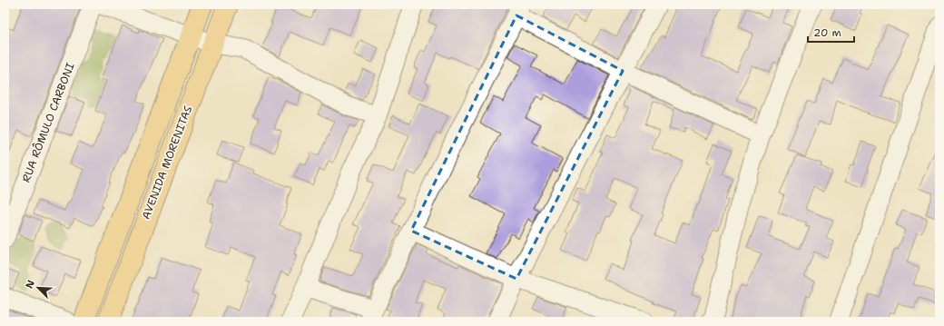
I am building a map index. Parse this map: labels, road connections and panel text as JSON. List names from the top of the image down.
{
  "streets": {
    "main road": ["AVENIDA MORENITAS"],
    "street": ["RUA RÔMULO CARBONI"]
  },
  "scale_bar": "20 m",
  "north": "top left"
}
